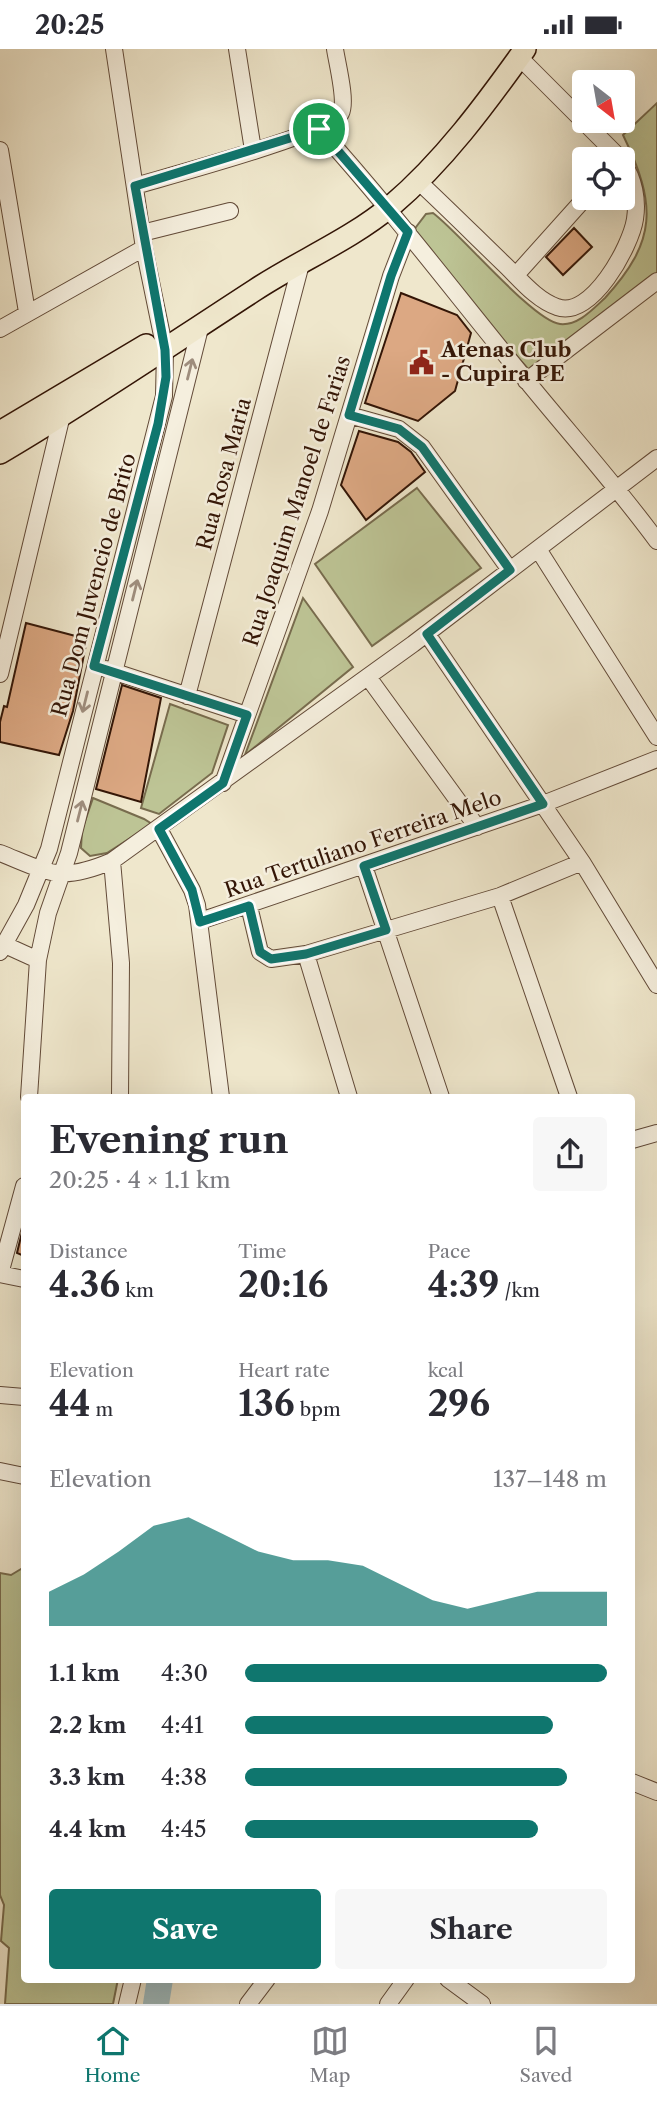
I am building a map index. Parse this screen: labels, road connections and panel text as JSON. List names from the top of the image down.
{
  "streets": {
    "street": [
      "Rua Rosa Maria",
      "Rua Joaquim Manoel de Farias",
      "Rua Dom Juvencio de Brito",
      "Rua Tertuliano Ferreira Melo"
    ]
  },
  "places": {
    "public building": ["Atenas Club - Cupira PE"]
  },
  "north": "bottom right",
  "page": {
    "status": "20:25",
    "heading": ["Evening run", "20:25 · 4 × 1.1 km"],
    "stats": [
      ["Distance", "4.36 km"],
      ["Time", "20:16"],
      ["Pace", "4:39 /km"],
      ["Elevation", "44 m"],
      ["Heart rate", "136 bpm"],
      ["kcal", "296"]
    ],
    "chart": ["Elevation", "137–148 m"],
    "list": [
      {
        "name": "1.1 km",
        "note": "4:30"
      },
      {
        "name": "2.2 km",
        "note": "4:41"
      },
      {
        "name": "3.3 km",
        "note": "4:38"
      },
      {
        "name": "4.4 km",
        "note": "4:45"
      }
    ],
    "buttons": ["Save", "Share"],
    "tabs": ["Home", "Map", "Saved"]
  }
}
